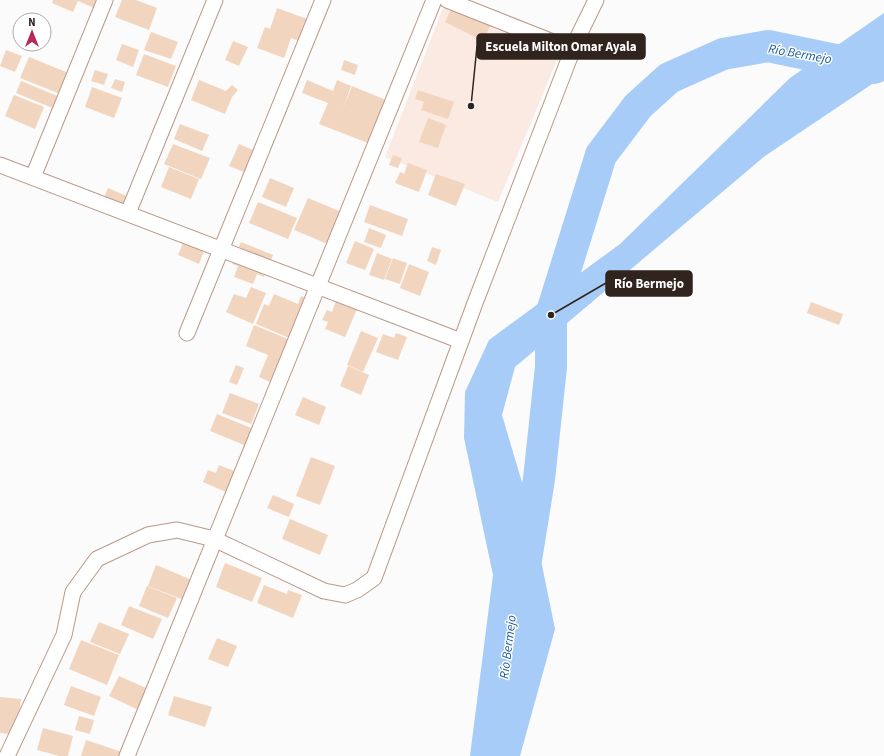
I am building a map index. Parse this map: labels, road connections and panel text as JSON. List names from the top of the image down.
{
  "water": ["Río Bermejo"],
  "places": ["Escuela Milton Omar Ayala", "Río Bermejo"],
  "north": "top"
}
